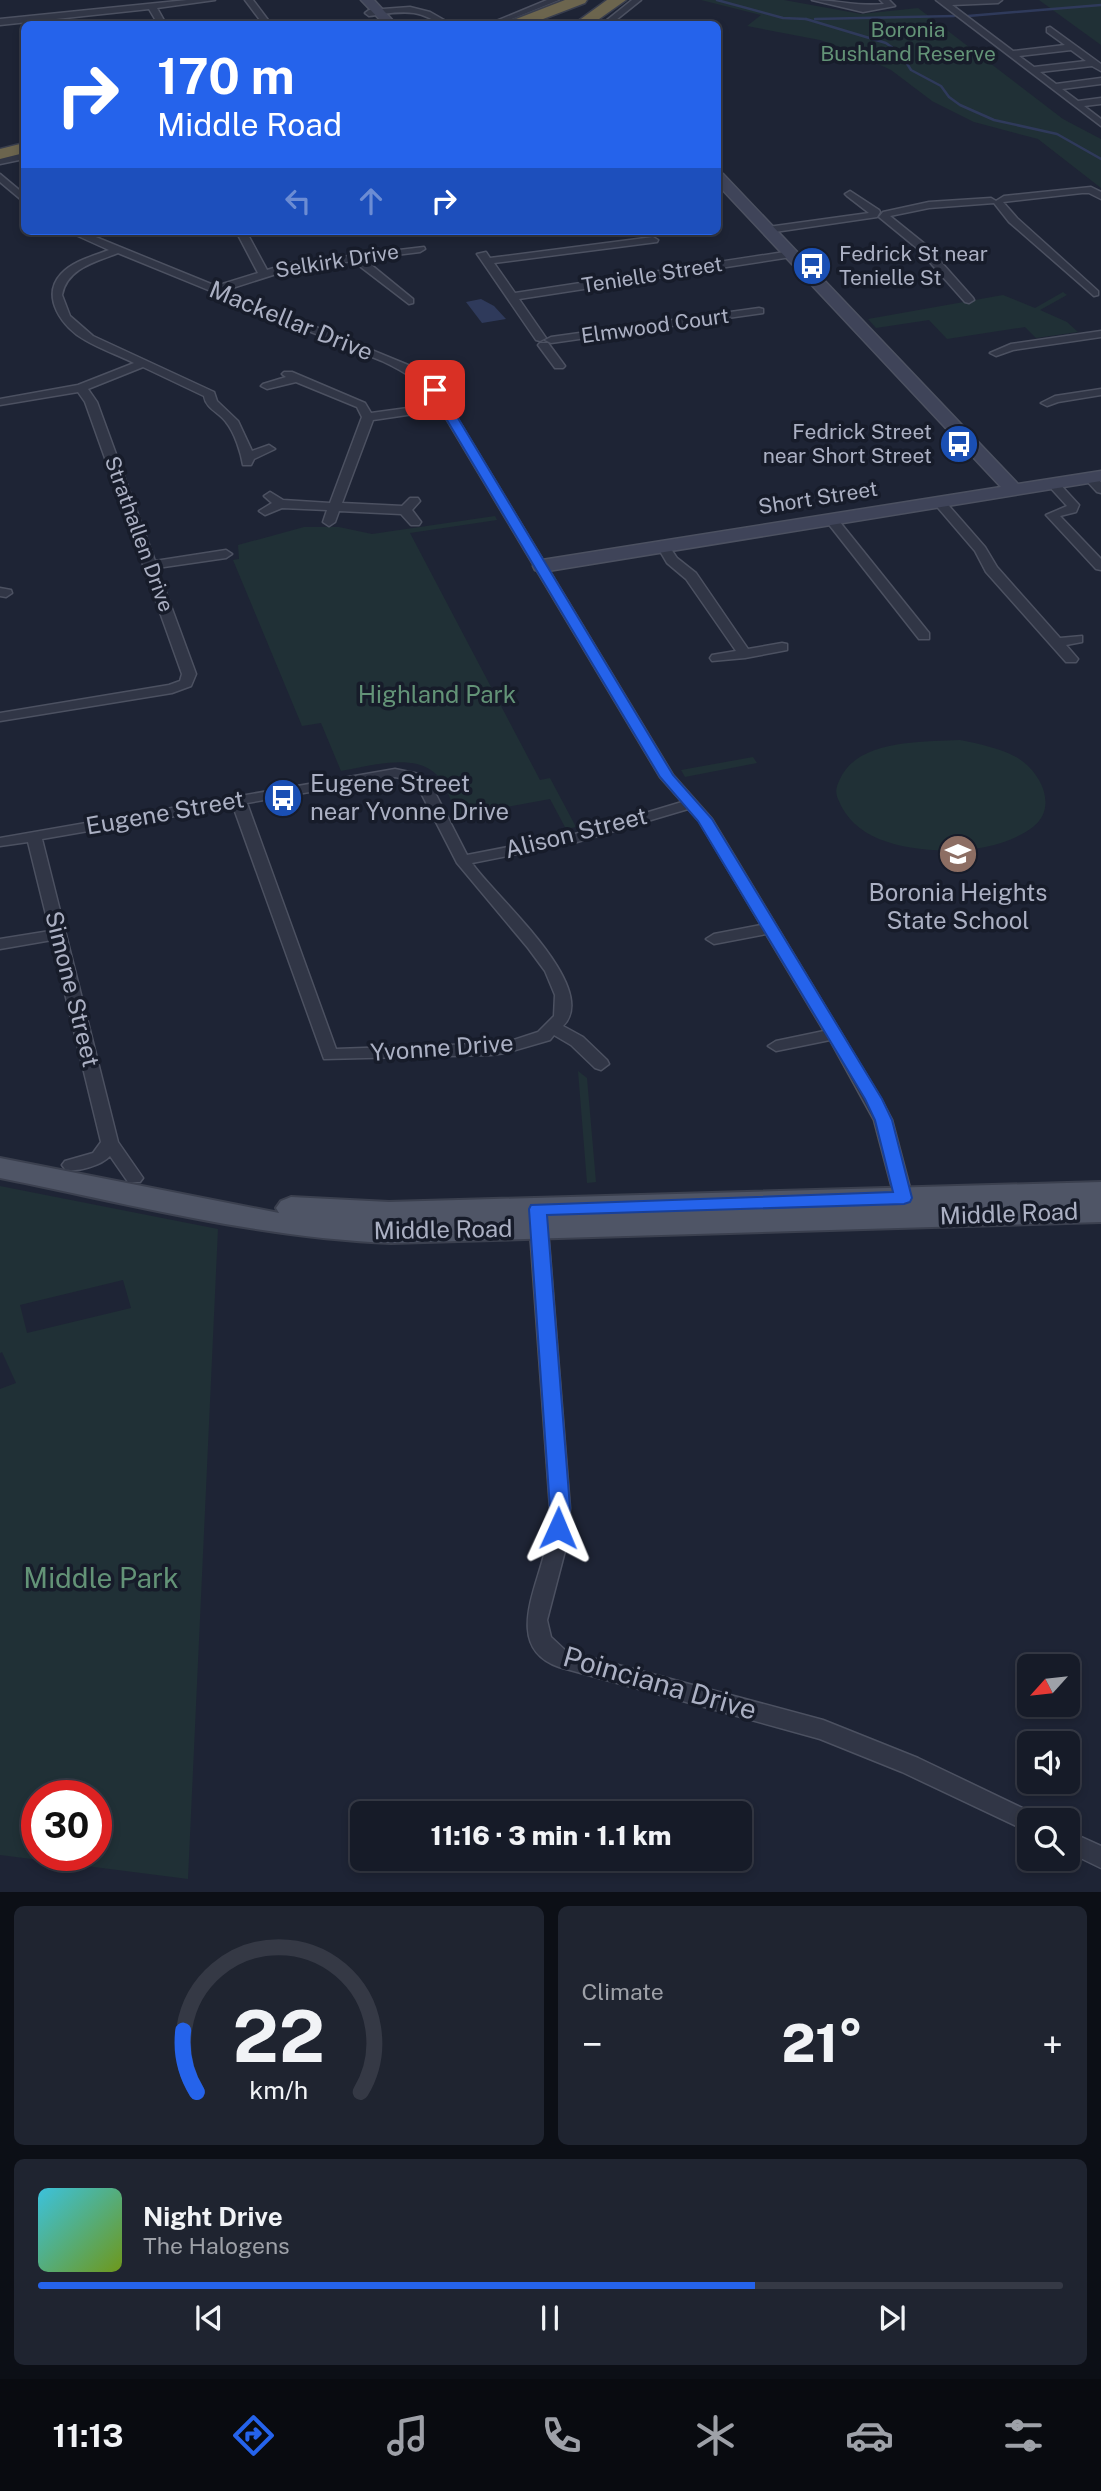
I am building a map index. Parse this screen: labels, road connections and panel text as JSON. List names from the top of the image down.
{
  "streets": {
    "main road": ["Middle Road"],
    "street": [
      "Selkirk Drive",
      "Tenielle Street",
      "Mackellar Drive",
      "Elmwood Court",
      "Short Street",
      "Strathallen Drive",
      "Eugene Street",
      "Alison Street",
      "Simone Street",
      "Yvonne Drive",
      "Poinciana Drive"
    ]
  },
  "crossings": [
    ["Selkirk Drive", "Mackellar Drive"],
    ["Mackellar Drive", "Short Street"],
    ["Mackellar Drive", "Alison Street"],
    ["Mackellar Drive", "Middle Road"],
    ["Eugene Street", "Alison Street"],
    ["Eugene Street", "Simone Street"],
    ["Eugene Street", "Yvonne Drive"],
    ["Simone Street", "Middle Road"],
    ["Middle Road", "Poinciana Drive"]
  ],
  "parks": ["Boronia Bushland Reserve", "Highland Park", "Middle Park"],
  "places": {
    "bus stop": ["Fedrick St near Tenielle St", "Fedrick Street near Short Street", "Eugene Street near Yvonne Drive"],
    "school or university": ["Boronia Heights State School"]
  },
  "north": "bottom left",
  "page": {
    "turn": ["170 m", "Middle Road"],
    "limit": "30",
    "trip": "11:16 · 3 min · 1.1 km",
    "tile": "Climate",
    "heat": ["−", "21°", "+"],
    "song": ["Night Drive", "The Halogens"],
    "tabs": "11:13",
    "gauge": ["22", "km/h"]
  }
}
